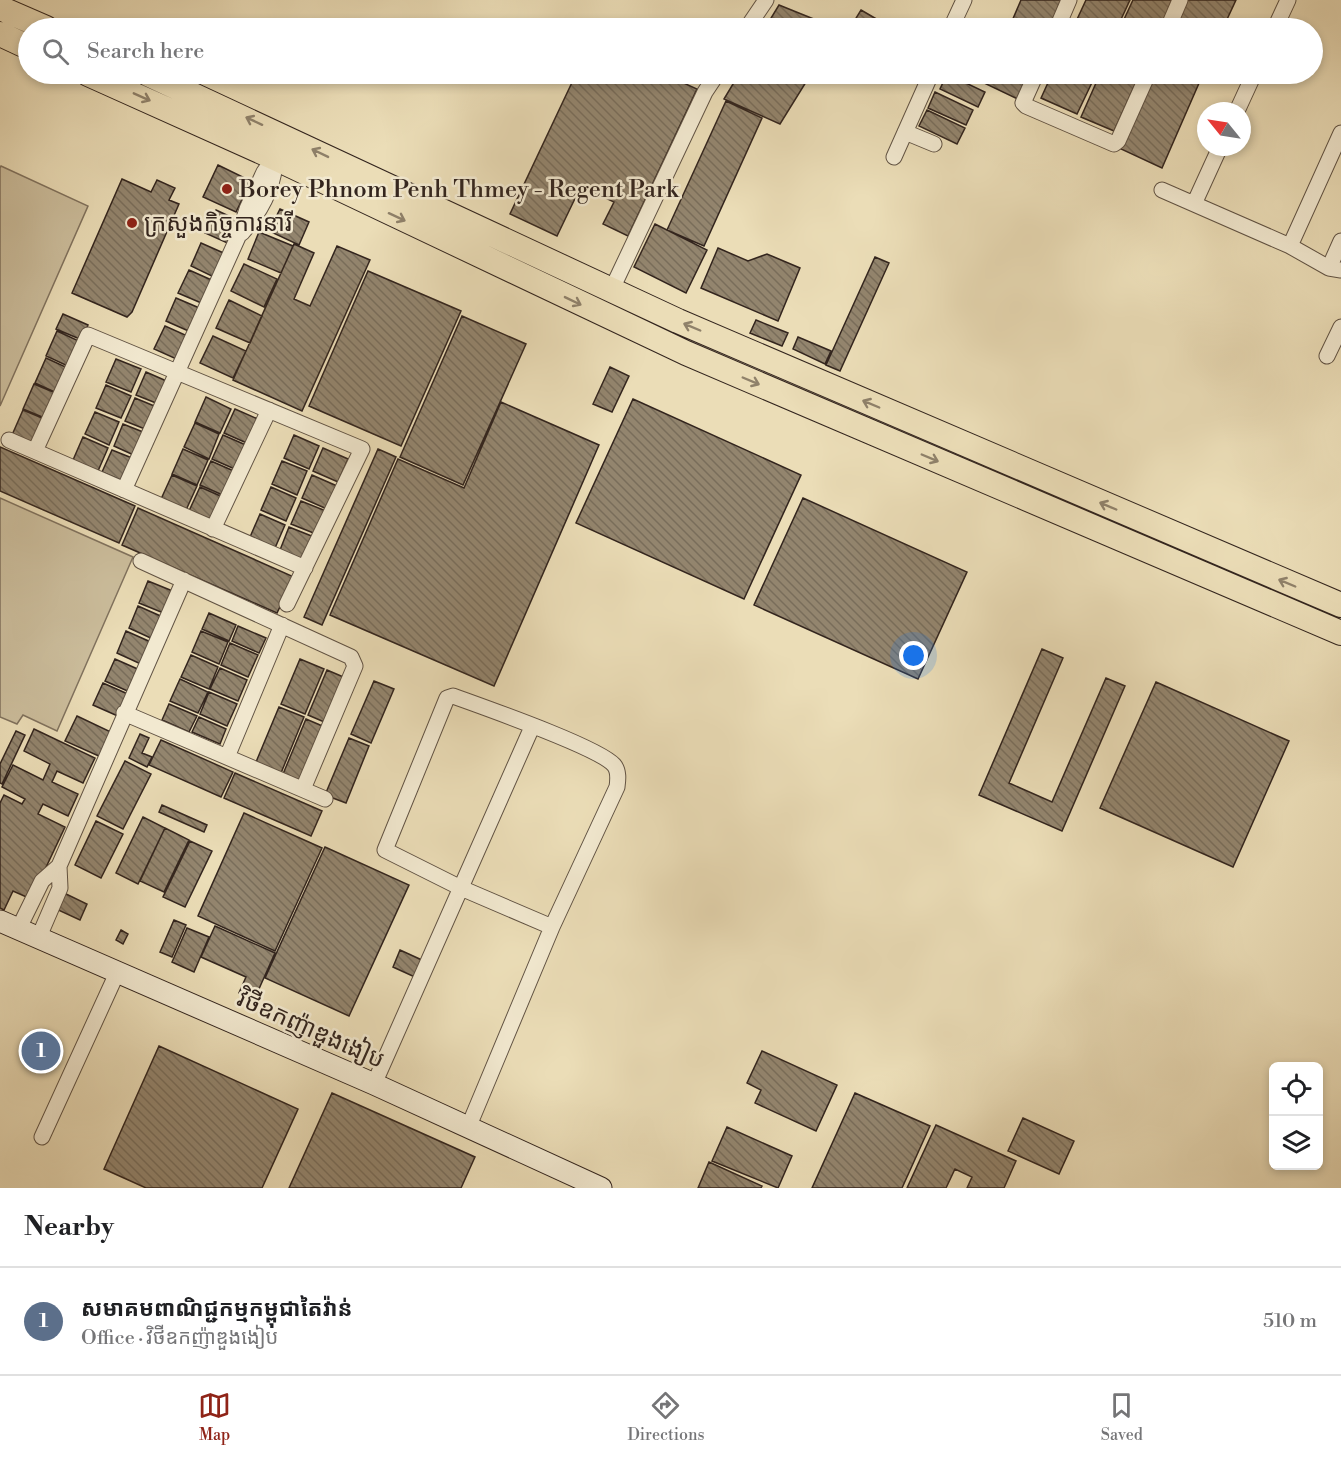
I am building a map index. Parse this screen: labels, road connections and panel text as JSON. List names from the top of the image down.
{
  "streets": {
    "street": ["វិថីឧកញ៉ាឌួងងៀប"]
  },
  "places": ["Borey Phnom Penh Thmey - Regent Park", "ក្រសួងកិច្ចការនារី"],
  "north": "top left",
  "page": {
    "search": "Search here",
    "pins": "1",
    "heading": "Nearby",
    "list": [
      {
        "mark": "1",
        "name": "សមាគមពាណិជ្ជកម្មកម្ពុជាតៃវ៉ាន់",
        "note": "Office · វិថីឧកញ៉ាឌួងងៀប",
        "value": "510 m"
      }
    ],
    "nav": ["Map", "Directions", "Saved"]
  }
}
